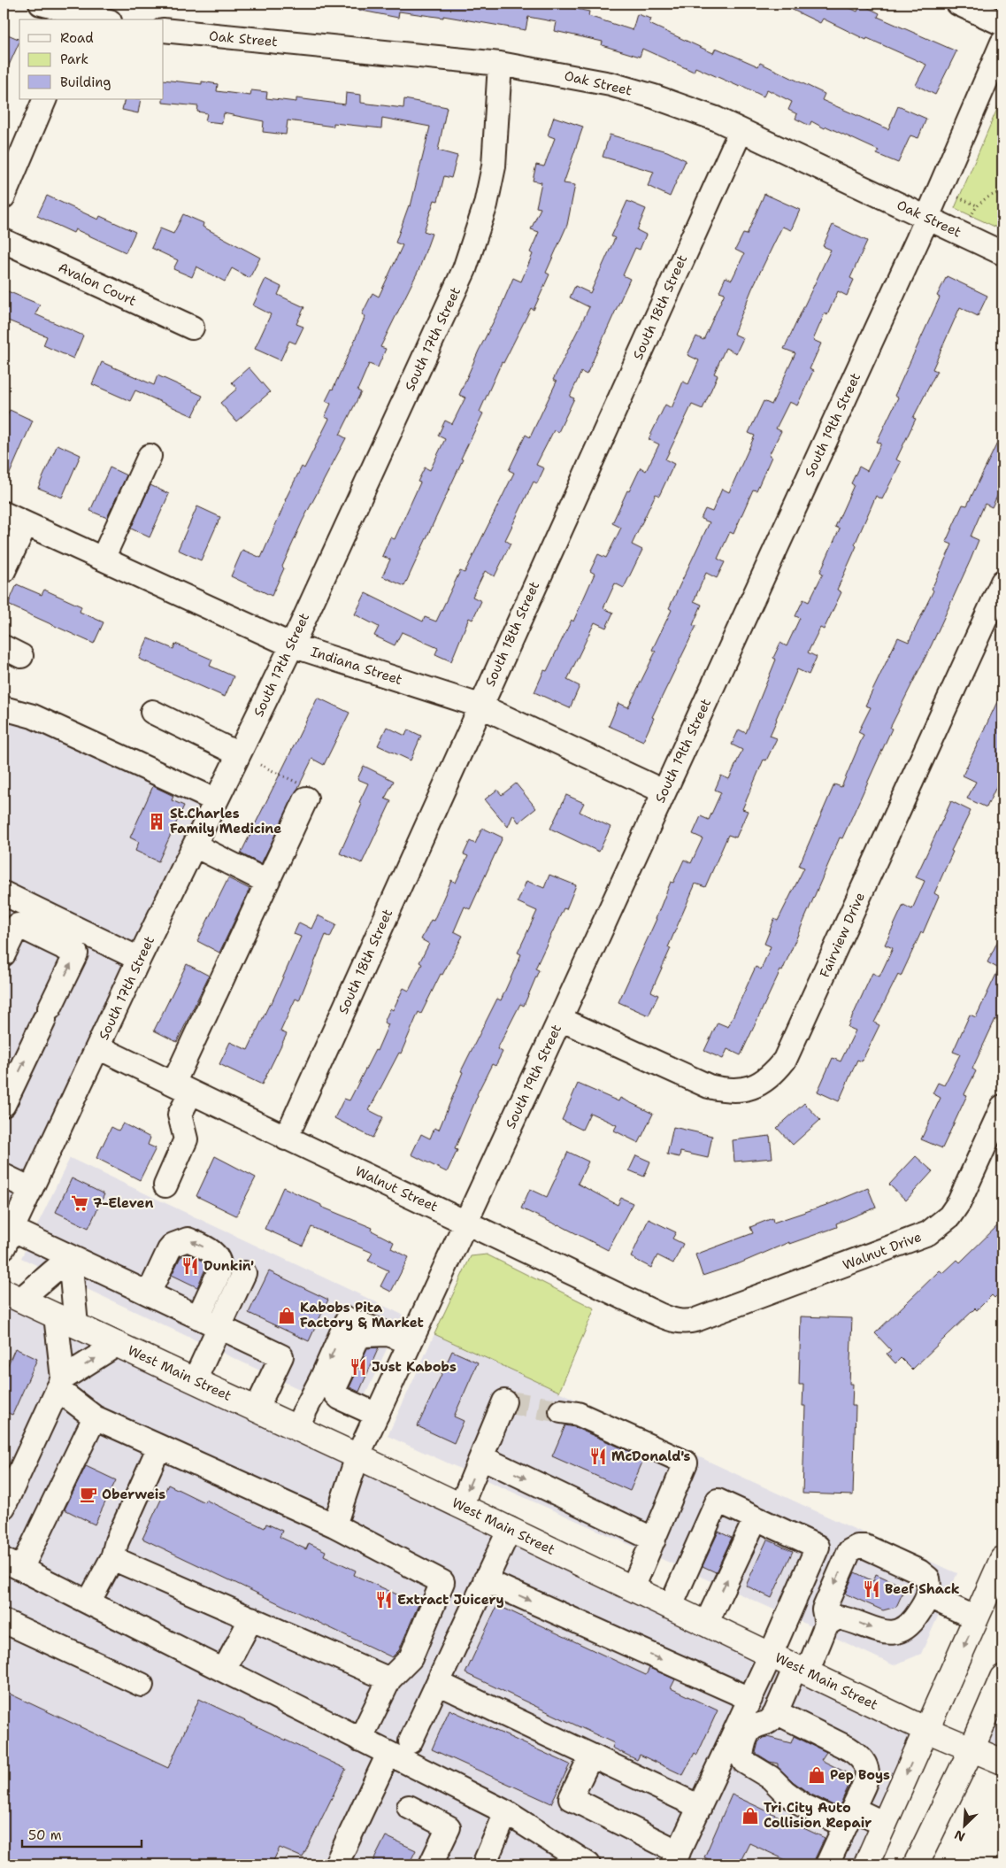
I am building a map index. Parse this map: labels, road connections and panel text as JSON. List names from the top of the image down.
{
  "streets": {
    "main road": ["West Main Street"],
    "street": [
      "Oak Street",
      "Avalon Court",
      "South 18th Street",
      "South 17th Street",
      "South 19th Street",
      "Indiana Street",
      "Fairview Drive",
      "Walnut Street",
      "Walnut Drive"
    ]
  },
  "crossings": [
    ["Oak Street", "South 18th Street"],
    ["Oak Street", "South 17th Street"],
    ["Oak Street", "South 19th Street"],
    ["South 18th Street", "Indiana Street"],
    ["South 18th Street", "Walnut Street"],
    ["South 17th Street", "Indiana Street"],
    ["South 17th Street", "Walnut Street"],
    ["South 19th Street", "Indiana Street"],
    ["South 19th Street", "Fairview Drive"],
    ["South 19th Street", "Walnut Street"],
    ["South 19th Street", "West Main Street"],
    ["Walnut Street", "Walnut Drive"]
  ],
  "places": {
    "building": ["St.Charles Family Medicine"],
    "supermarket": ["7-Eleven"],
    "restaurant": [
      "Dunkin'",
      "Just Kabobs",
      "McDonald's",
      "Beef Shack",
      "Extract Juicery"
    ],
    "shop": ["Kabobs Pita Factory & Market", "Pep Boys", "Tri City Auto Collision Repair"],
    "cafe": ["Oberweis"]
  },
  "legend": ["Road", "Park", "Building"],
  "scale_bar": "50 m",
  "north": "bottom left"
}
